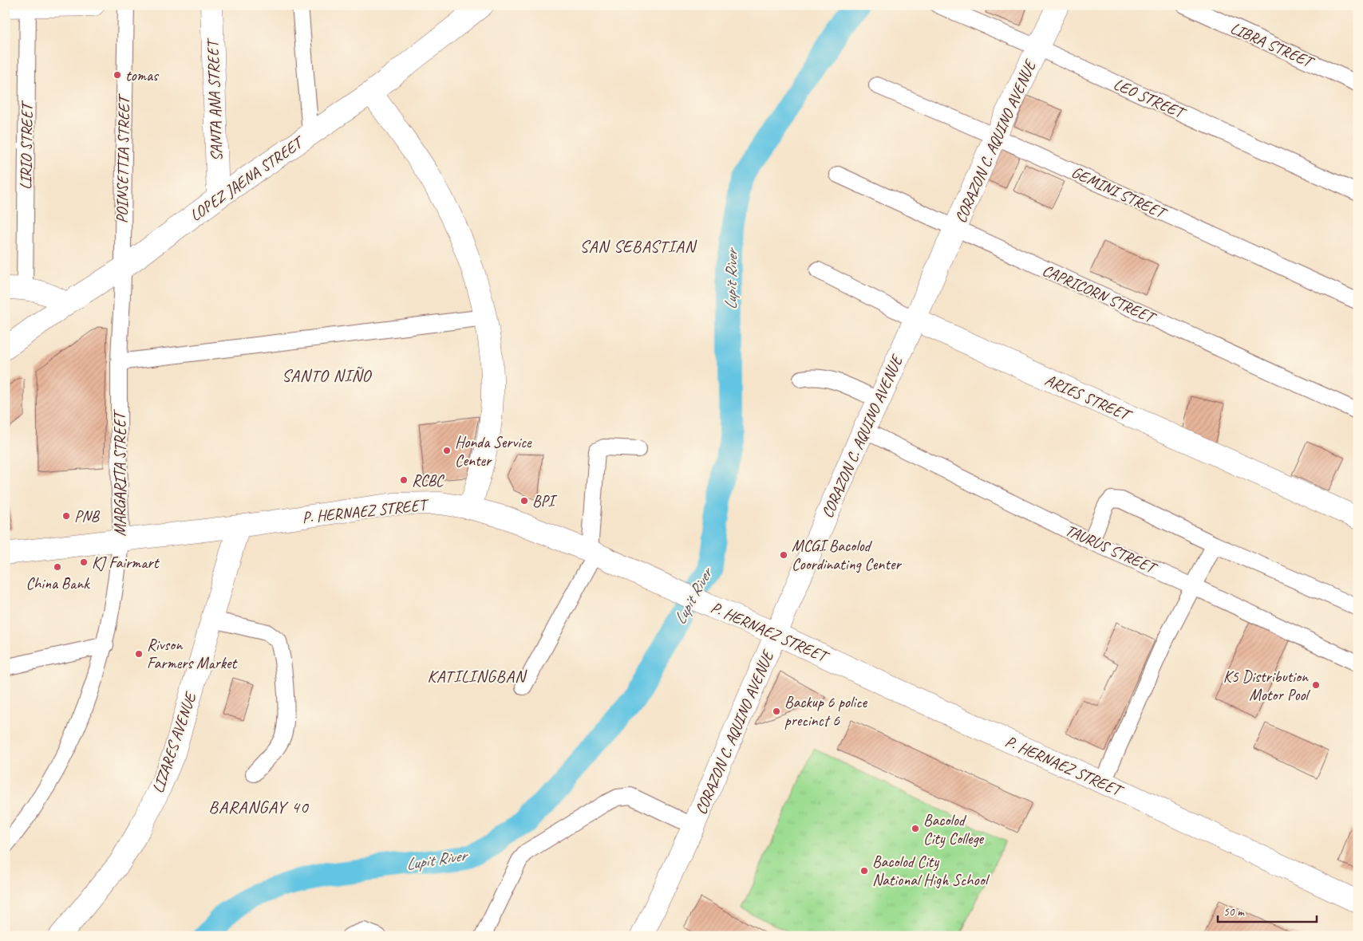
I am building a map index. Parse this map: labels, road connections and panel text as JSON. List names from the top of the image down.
{
  "streets": {
    "main road": [
      "SANTA ANA STREET",
      "CORAZON C. AQUINO AVENUE",
      "LOPEZ JAENA STREET",
      "ARIES STREET",
      "P. HERNAEZ STREET",
      "LIZARES AVENUE"
    ],
    "street": [
      "LIBRA STREET",
      "LEO STREET",
      "LIRIO STREET",
      "POINSETTIA STREET",
      "GEMINI STREET",
      "CAPRICORN STREET",
      "MARGARITA STREET",
      "TAURUS STREET"
    ]
  },
  "crossings": [
    ["LEO STREET", "CORAZON C. AQUINO AVENUE"],
    ["SANTA ANA STREET", "LOPEZ JAENA STREET"],
    ["CORAZON C. AQUINO AVENUE", "GEMINI STREET"],
    ["CORAZON C. AQUINO AVENUE", "CAPRICORN STREET"],
    ["CORAZON C. AQUINO AVENUE", "ARIES STREET"],
    ["CORAZON C. AQUINO AVENUE", "P. HERNAEZ STREET"],
    ["CORAZON C. AQUINO AVENUE", "TAURUS STREET"],
    ["POINSETTIA STREET", "LOPEZ JAENA STREET"],
    ["POINSETTIA STREET", "MARGARITA STREET"],
    ["LOPEZ JAENA STREET", "MARGARITA STREET"],
    ["MARGARITA STREET", "P. HERNAEZ STREET"],
    ["P. HERNAEZ STREET", "LIZARES AVENUE"]
  ],
  "districts": [
    "SAN SEBASTIAN",
    "SANTO NIÑO",
    "KATILINGBAN",
    "BARANGAY 40"
  ],
  "water": ["Lupit River"],
  "places": [
    "tomas",
    "Honda Service Center",
    "RCBC",
    "BPI",
    "PNB",
    "MCGI Bacolod Coordinating Center",
    "KJ Fairmart",
    "China Bank",
    "Rivson Farmers Market",
    "K5 Distribution Motor Pool",
    "Backup 6 police precinct 6",
    "Bacolod City College",
    "Bacolod City National High School"
  ],
  "scale_bar": "50 m"
}
